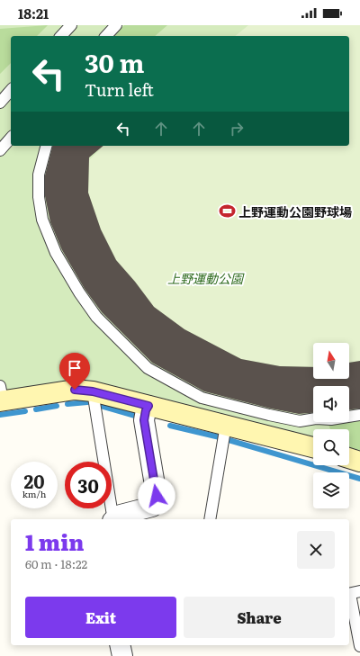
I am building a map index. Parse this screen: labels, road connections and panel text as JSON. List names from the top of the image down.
{
  "parks": ["上野運動公園"],
  "places": {
    "sports": ["上野運動公園野球場"]
  },
  "north": "top",
  "page": {
    "status": "18:21",
    "turn": ["30 m", "Turn left"],
    "speed": "20 km/h",
    "limit": "30",
    "heading": ["1 min", "60 m · 18:22"],
    "buttons": ["Exit", "Share"]
  }
}
